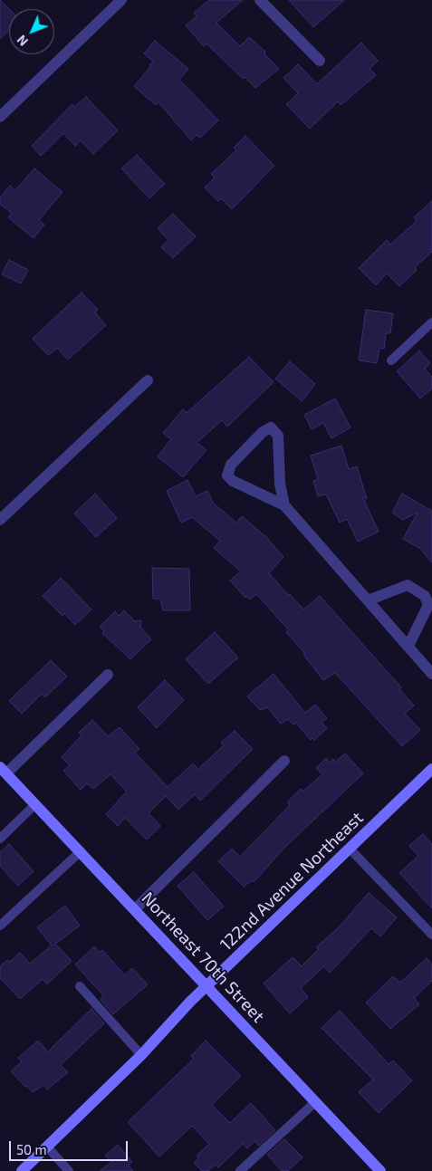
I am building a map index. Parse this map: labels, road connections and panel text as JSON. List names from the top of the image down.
{
  "streets": {
    "street": ["122nd Avenue Northeast", "Northeast 70th Street"]
  },
  "crossings": [
    ["122nd Avenue Northeast", "Northeast 70th Street"]
  ],
  "scale_bar": "50 m",
  "north": "bottom left"
}
